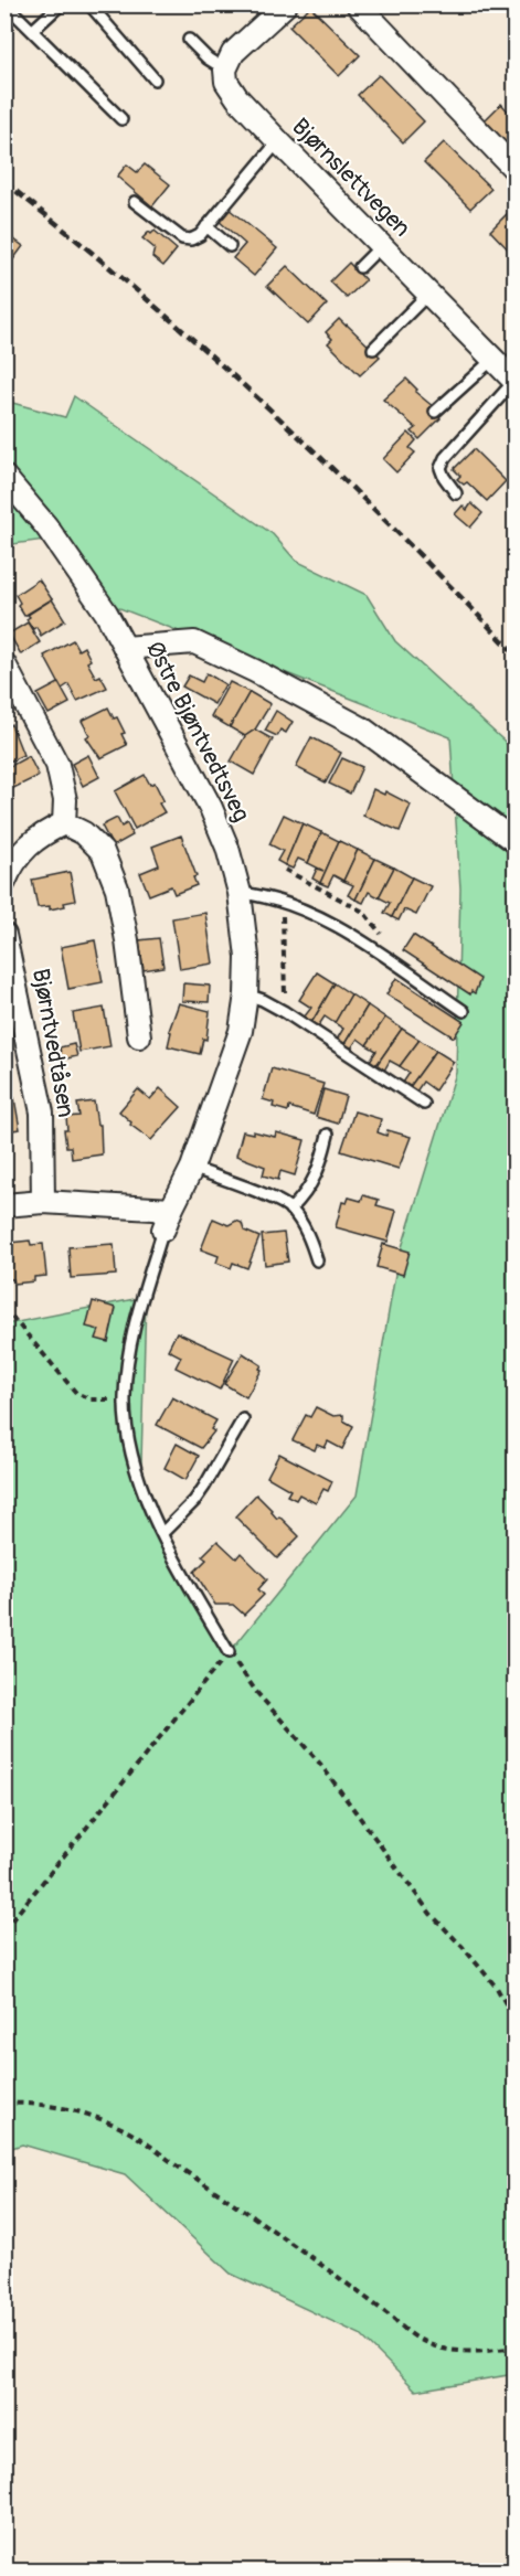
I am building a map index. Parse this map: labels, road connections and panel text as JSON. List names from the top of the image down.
{
  "streets": {
    "street": ["Bjørnslettvegen", "Østre Bjøntvedtsveg", "Bjørntvedtåsen"]
  }
}
